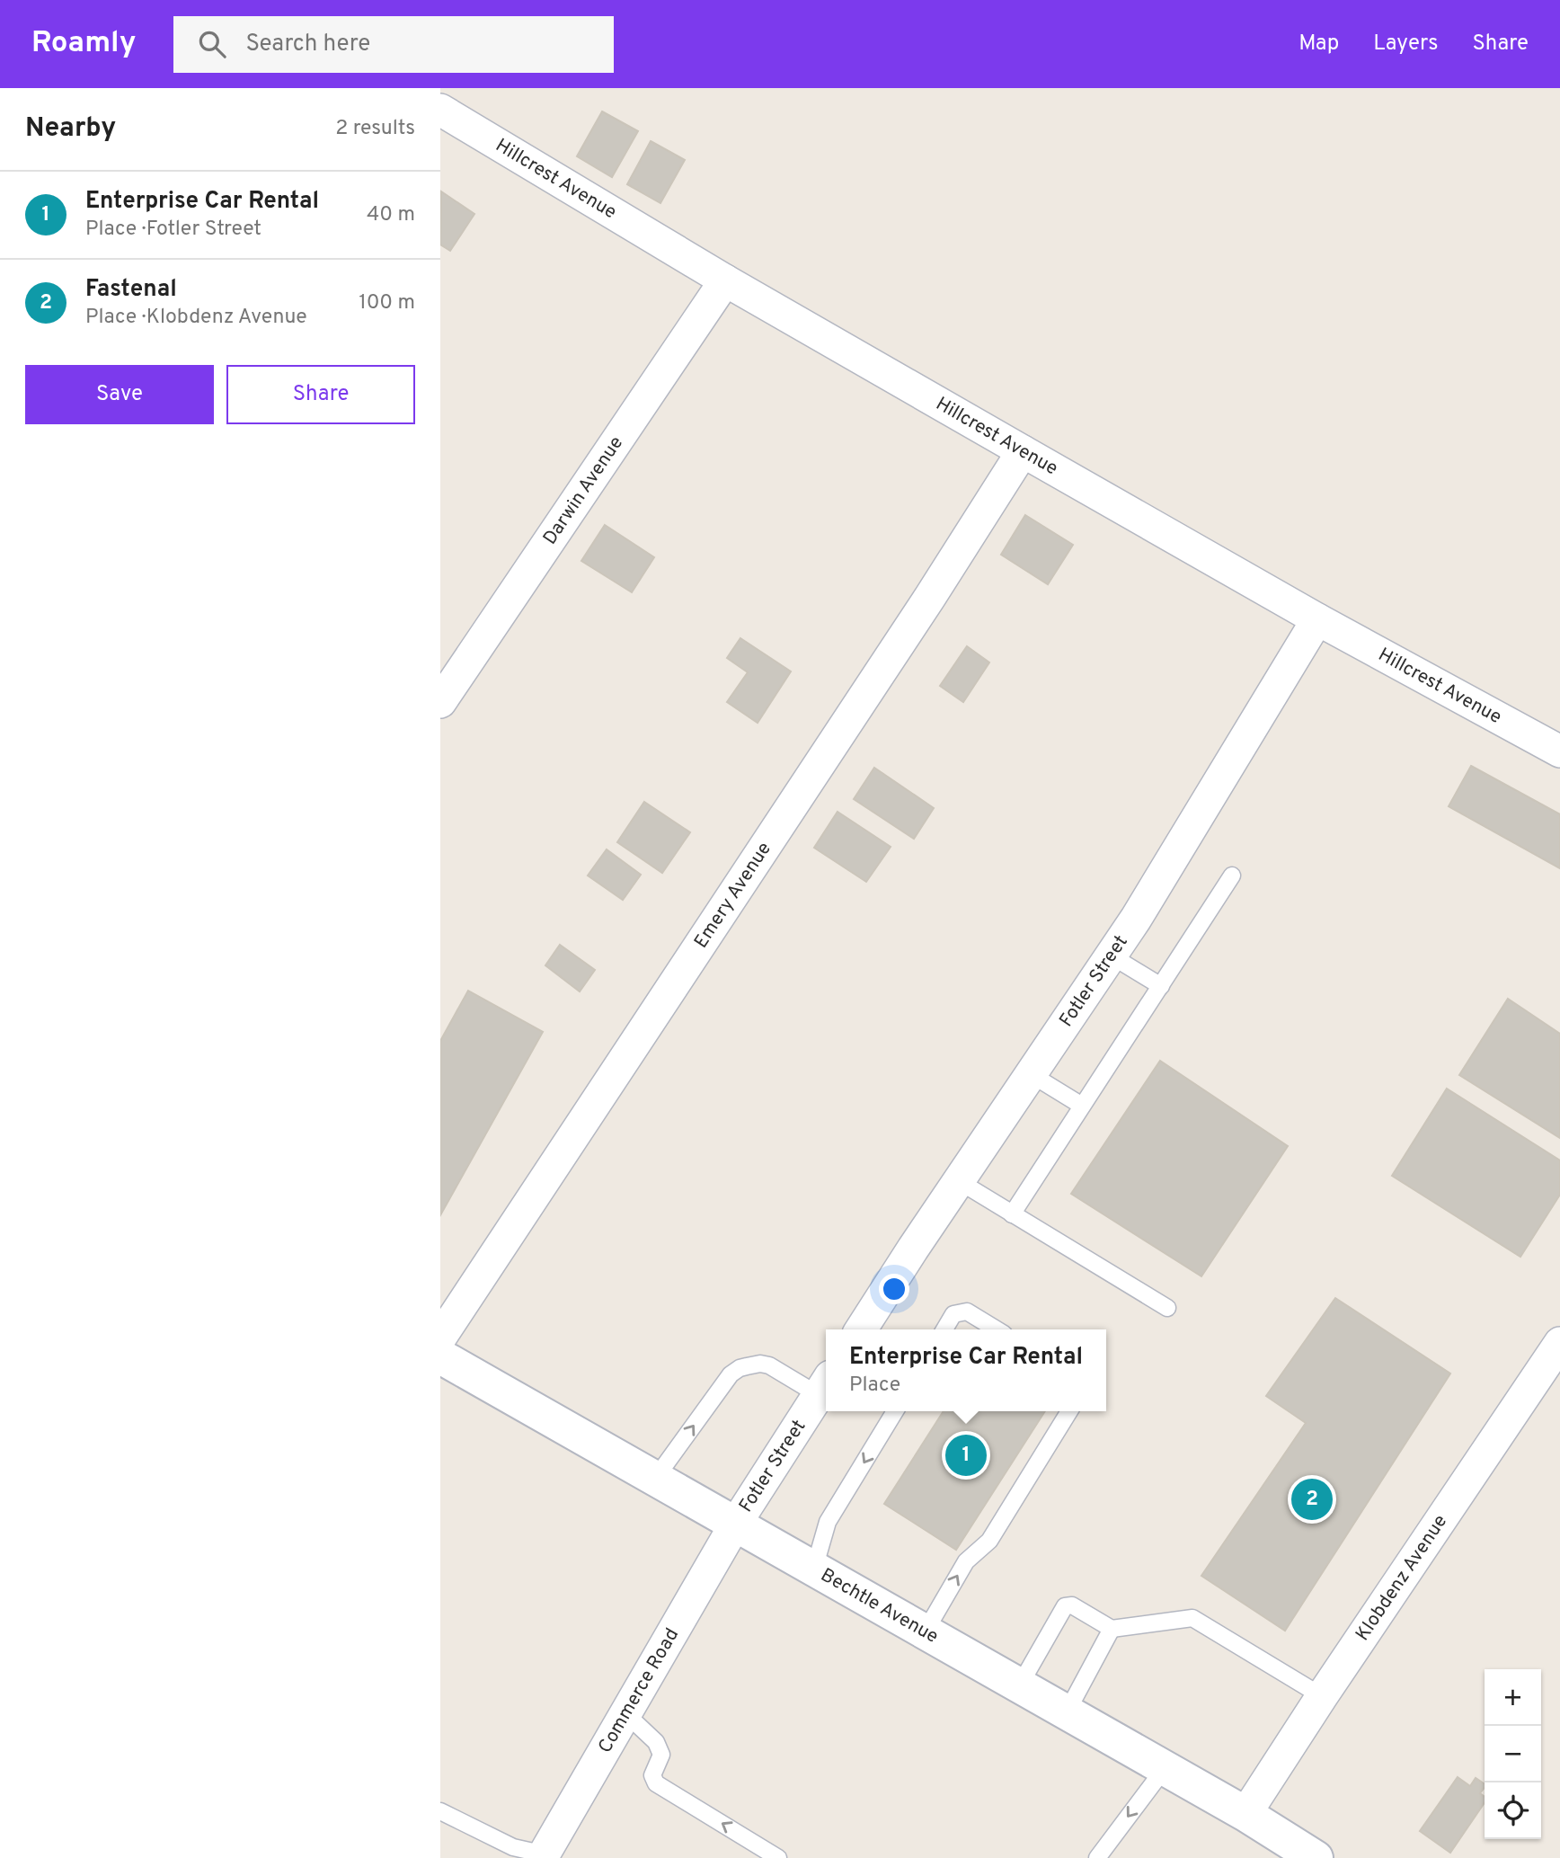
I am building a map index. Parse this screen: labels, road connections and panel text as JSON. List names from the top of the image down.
{
  "streets": {
    "main road": ["Bechtle Avenue"],
    "street": [
      "Hillcrest Avenue",
      "Darwin Avenue",
      "Emery Avenue",
      "Fotler Street",
      "Klobdenz Avenue",
      "Commerce Road"
    ]
  },
  "crossings": [
    ["Hillcrest Avenue", "Darwin Avenue"],
    ["Hillcrest Avenue", "Emery Avenue"],
    ["Hillcrest Avenue", "Fotler Street"],
    ["Fotler Street", "Bechtle Avenue"],
    ["Fotler Street", "Commerce Road"],
    ["Klobdenz Avenue", "Bechtle Avenue"],
    ["Bechtle Avenue", "Commerce Road"]
  ],
  "page": {
    "header": "Roamly",
    "search": "Search here",
    "nav": ["Map", "Layers", "Share"],
    "heading": ["Nearby", "2 results"],
    "list": [
      {
        "mark": "1",
        "name": "Enterprise Car Rental",
        "note": "Place · Fotler Street",
        "value": "40 m"
      },
      {
        "mark": "2",
        "name": "Fastenal",
        "note": "Place · Klobdenz Avenue",
        "value": "100 m"
      }
    ],
    "buttons": ["Save", "Share"],
    "popup": ["Enterprise Car Rental", "Place"],
    "pins": ["1", "2"],
    "map_buttons": ["+", "−"]
  }
}
